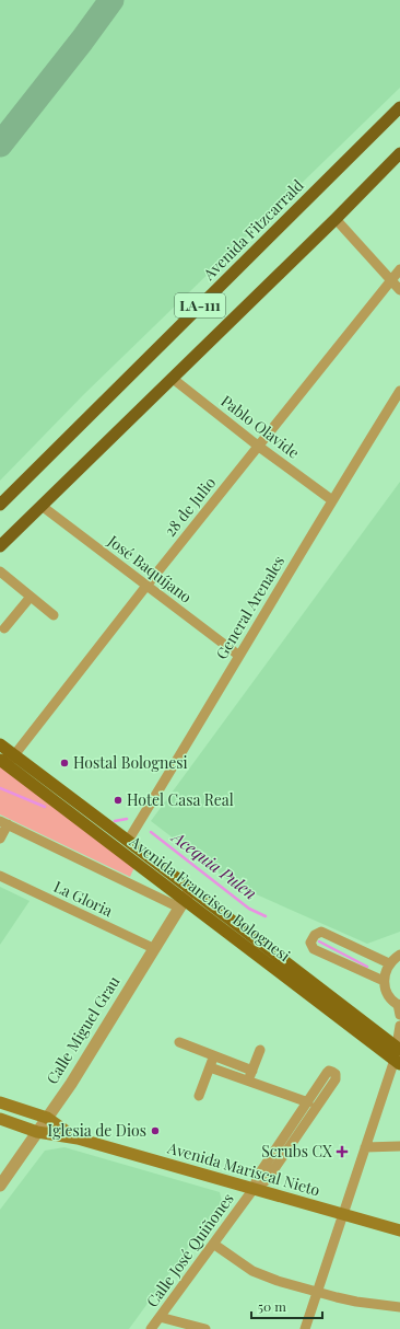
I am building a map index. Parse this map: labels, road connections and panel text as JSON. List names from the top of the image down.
{
  "streets": {
    "highway": ["Avenida Fitzcarrald", "LA-111"],
    "main road": ["Avenida Francisco Bolognesi", "Avenida Mariscal Nieto"],
    "street": [
      "Pablo Olavide",
      "28 de Julio",
      "José Baquíjano",
      "General Arenales",
      "La Gloria",
      "Calle Miguel Grau",
      "Calle José Quiñones"
    ]
  },
  "crossings": [
    ["LA-111", "Pablo Olavide"],
    ["LA-111", "José Baquíjano"],
    ["Pablo Olavide", "28 de Julio"],
    ["Pablo Olavide", "General Arenales"],
    ["28 de Julio", "José Baquíjano"],
    ["28 de Julio", "Avenida Francisco Bolognesi"],
    ["José Baquíjano", "General Arenales"],
    ["General Arenales", "Avenida Francisco Bolognesi"],
    ["La Gloria", "Calle Miguel Grau"],
    ["Avenida Francisco Bolognesi", "Calle Miguel Grau"],
    ["Calle Miguel Grau", "Avenida Mariscal Nieto"],
    ["Avenida Mariscal Nieto", "Calle José Quiñones"]
  ],
  "water": ["Acequia Pulen"],
  "places": {
    "other": ["Hostal Bolognesi", "Hotel Casa Real", "Iglesia de Dios"],
    "health": ["Scrubs CX"]
  },
  "scale_bar": "50 m"
}
